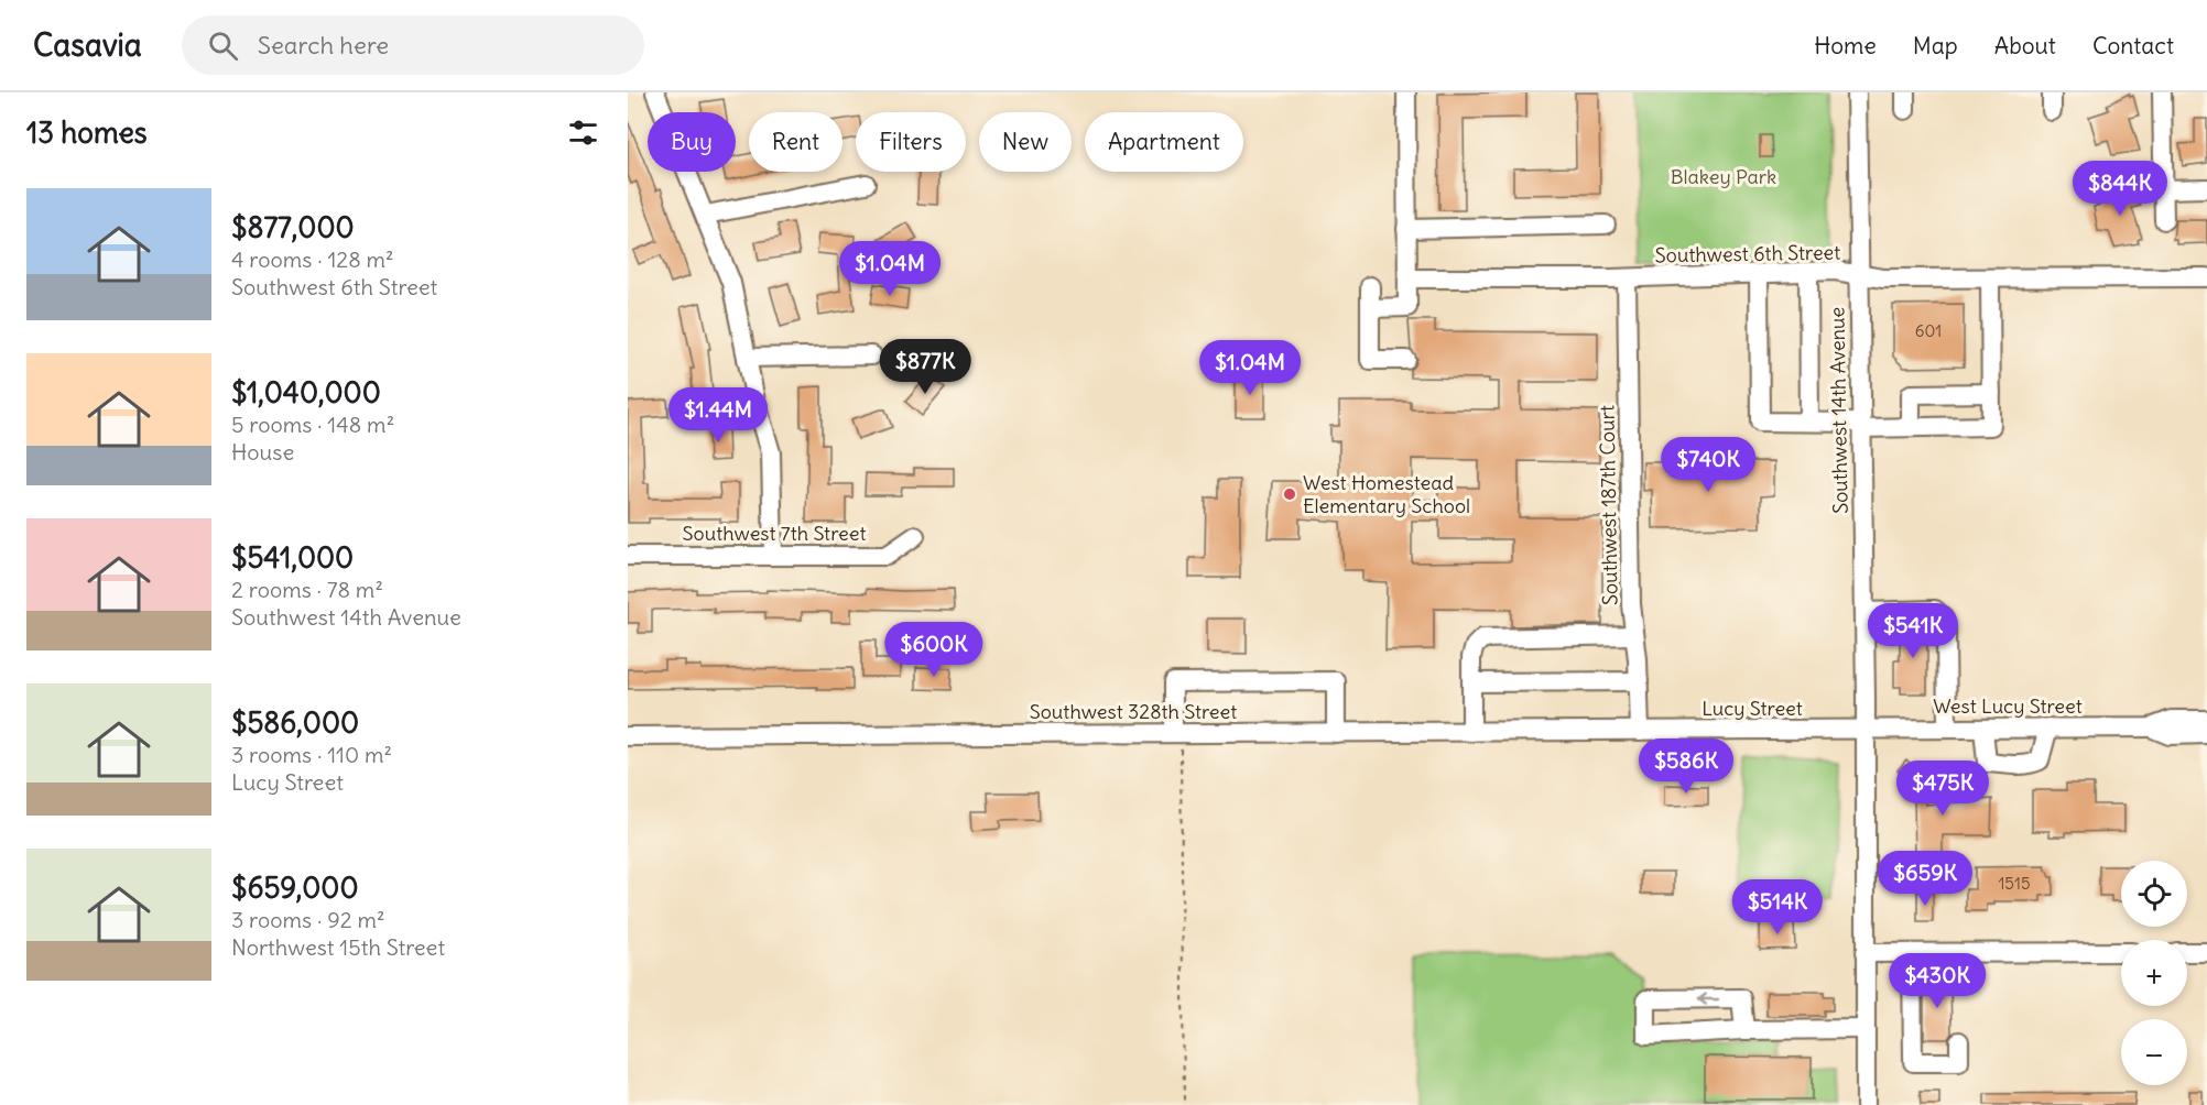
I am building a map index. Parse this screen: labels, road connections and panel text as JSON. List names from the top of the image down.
{
  "streets": {
    "street": [
      "Southwest 6th Street",
      "Southwest 14th Avenue",
      "Southwest 187th Court",
      "Southwest 7th Street",
      "West Lucy Street",
      "Lucy Street",
      "Southwest 328th Street"
    ]
  },
  "crossings": [
    ["Southwest 6th Street", "Southwest 14th Avenue"],
    ["Southwest 6th Street", "Southwest 187th Court"],
    ["Southwest 14th Avenue", "West Lucy Street"],
    ["Southwest 14th Avenue", "Lucy Street"],
    ["Southwest 187th Court", "Lucy Street"],
    ["Southwest 187th Court", "Southwest 328th Street"],
    ["West Lucy Street", "Lucy Street"],
    ["Lucy Street", "Southwest 328th Street"]
  ],
  "parks": ["Blakey Park"],
  "places": ["West Homestead Elementary School"],
  "house_numbers": ["601", "1515"],
  "page": {
    "header": "Casavia",
    "search": "Search here",
    "nav": [
      "Home",
      "Map",
      "About",
      "Contact"
    ],
    "heading": "13 homes",
    "chip": [
      "Buy",
      "Rent",
      "Filters",
      "New",
      "Apartment"
    ],
    "price": [
      "$844K",
      "$1.04M",
      "$877K",
      "$1.04M",
      "$1.44M",
      "$740K",
      "$541K",
      "$600K",
      "$586K",
      "$475K",
      "$659K",
      "$514K",
      "$430K"
    ],
    "list": [
      {
        "name": "$877,000",
        "note": "4 rooms · 128 m² · Southwest 6th Street"
      },
      {
        "name": "$1,040,000",
        "note": "5 rooms · 148 m² · House"
      },
      {
        "name": "$541,000",
        "note": "2 rooms · 78 m² · Southwest 14th Avenue"
      },
      {
        "name": "$586,000",
        "note": "3 rooms · 110 m² · Lucy Street"
      },
      {
        "name": "$659,000",
        "note": "3 rooms · 92 m² · Northwest 15th Street"
      }
    ],
    "map_buttons": ["+", "−"]
  }
}
